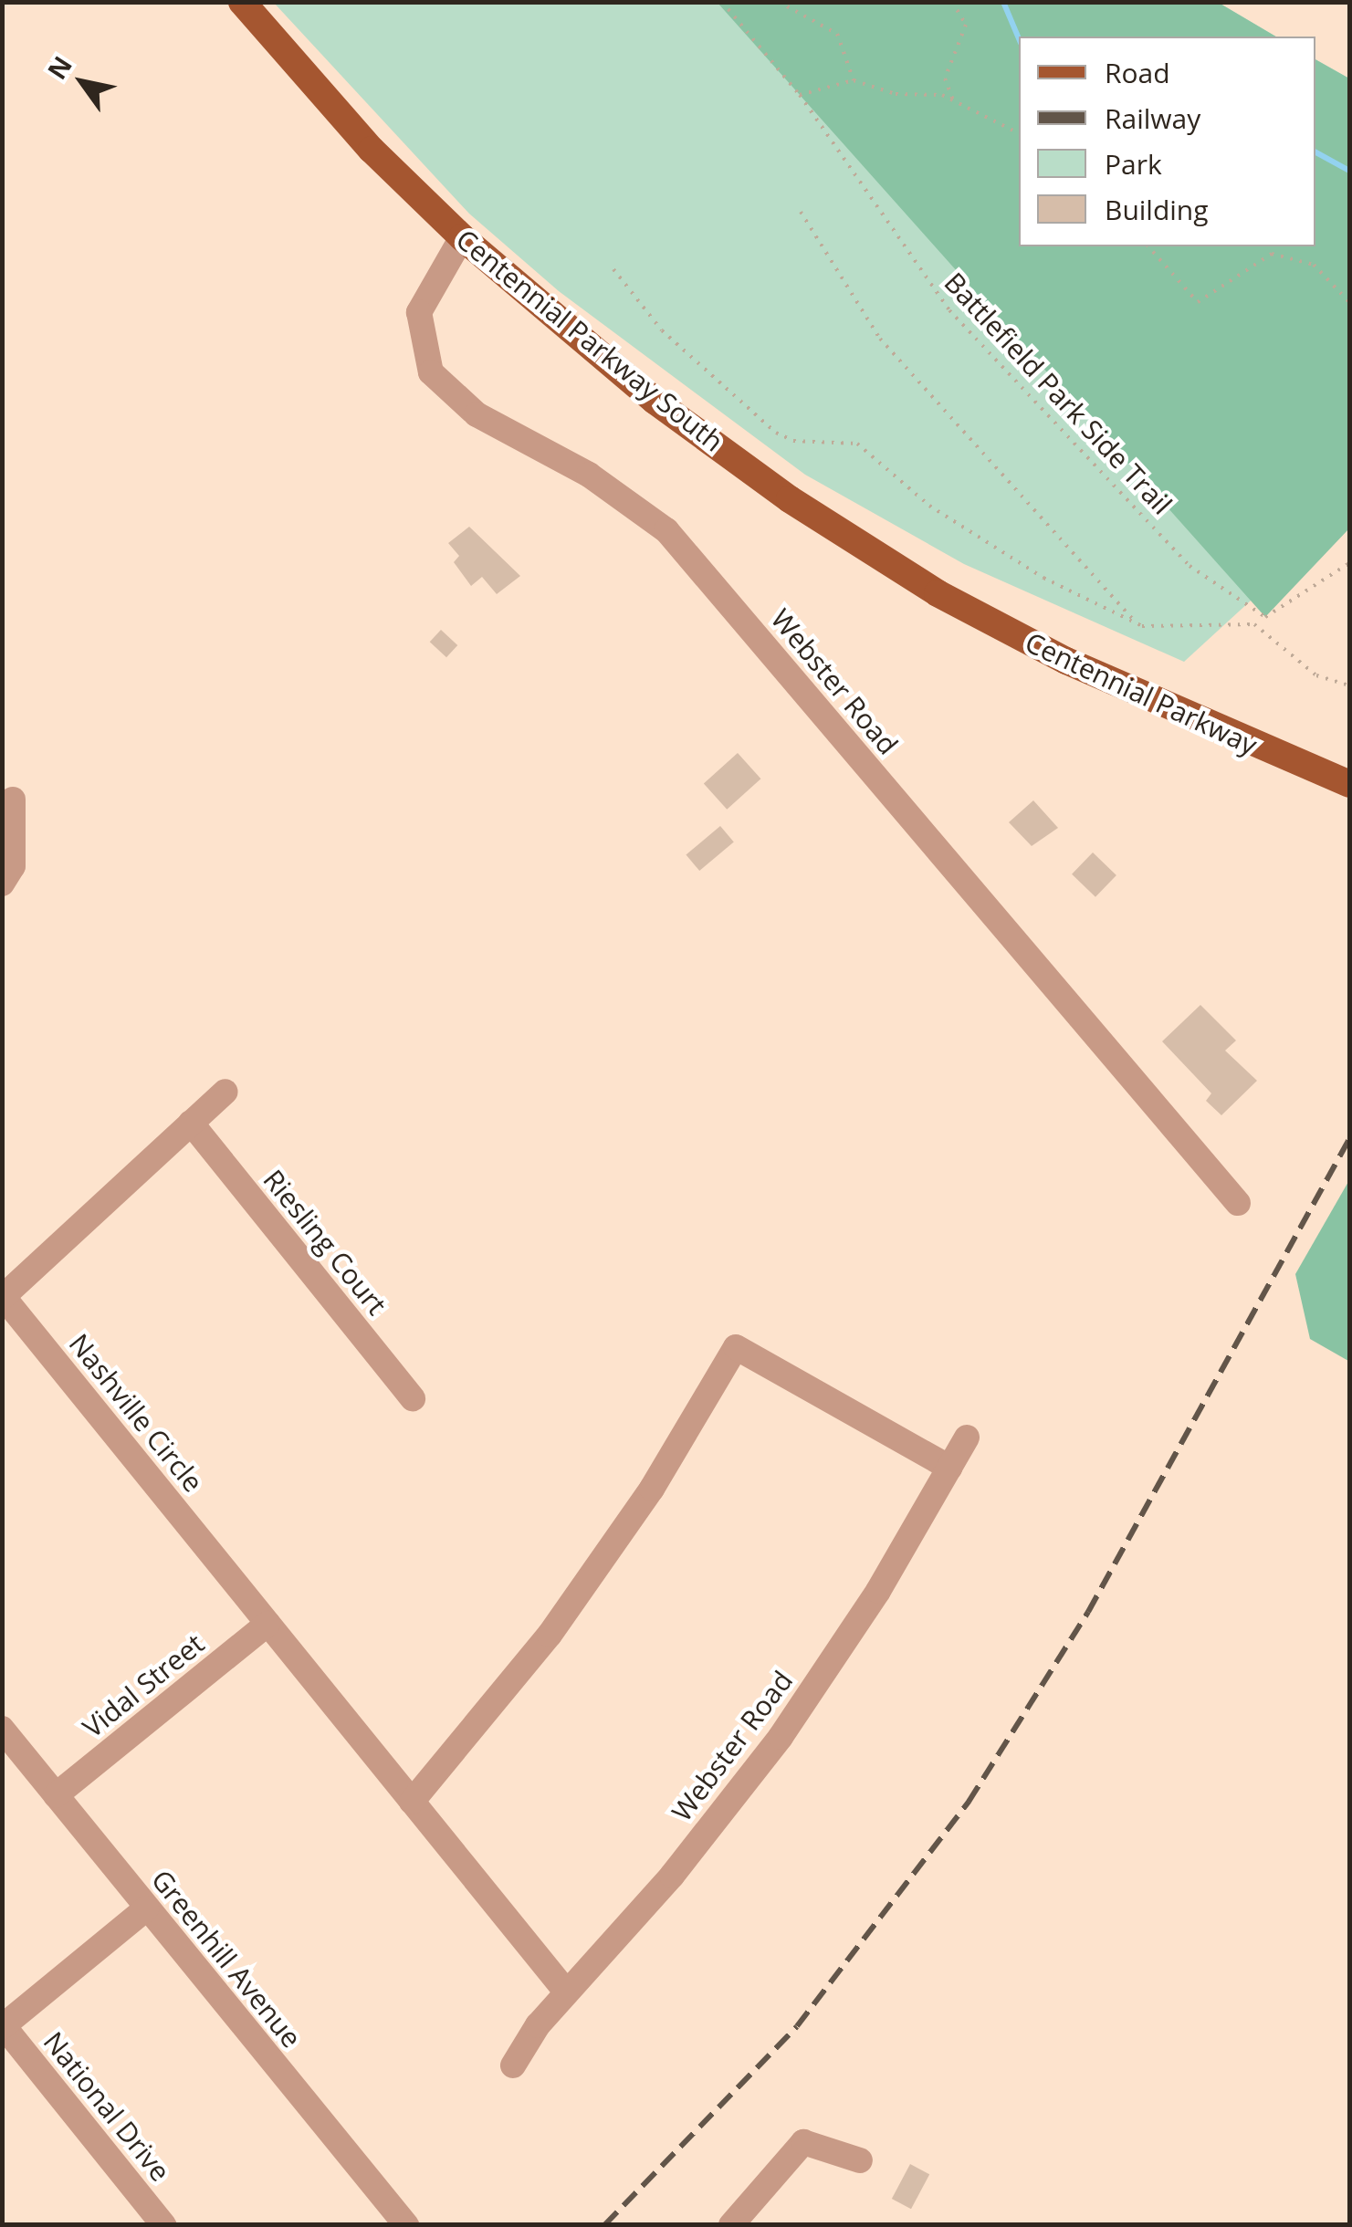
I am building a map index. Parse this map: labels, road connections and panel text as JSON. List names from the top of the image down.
{
  "streets": {
    "main road": ["Centennial Parkway South", "Centennial Parkway"],
    "street": [
      "Webster Road",
      "Riesling Court",
      "Nashville Circle",
      "Vidal Street",
      "Greenhill Avenue",
      "National Drive"
    ],
    "path": ["Battlefield Park Side Trail"]
  },
  "crossings": [
    ["Centennial Parkway South", "Webster Road"],
    ["Centennial Parkway South", "Centennial Parkway"],
    ["Webster Road", "Nashville Circle"],
    ["Riesling Court", "Nashville Circle"],
    ["Nashville Circle", "Vidal Street"],
    ["Vidal Street", "Greenhill Avenue"]
  ],
  "legend": [
    "Road",
    "Railway",
    "Park",
    "Building"
  ],
  "north": "top left"
}
